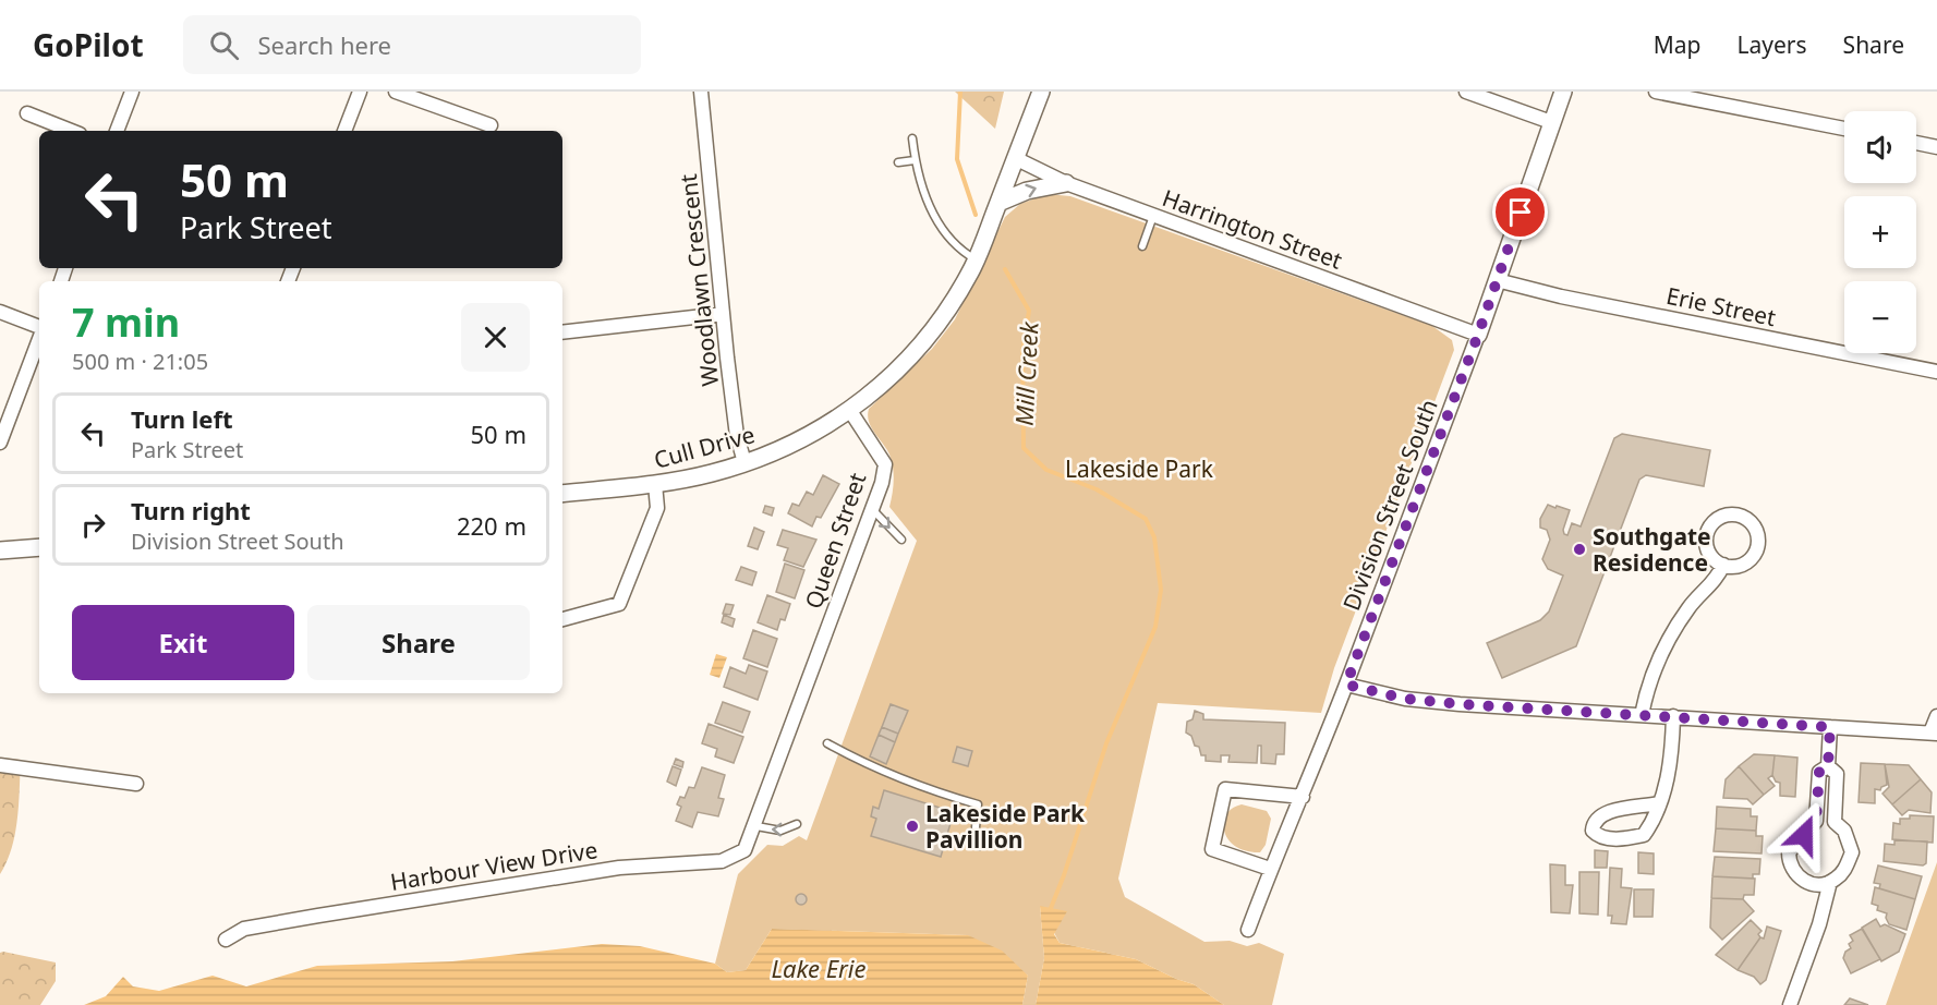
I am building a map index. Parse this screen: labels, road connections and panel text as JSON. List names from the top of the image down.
{
  "streets": {
    "street": [
      "Harrington Street",
      "Woodlawn Crescent",
      "Erie Street",
      "Cull Drive",
      "Division Street South",
      "Queen Street",
      "Harbour View Drive"
    ]
  },
  "crossings": [
    ["Harrington Street", "Division Street South"],
    ["Woodlawn Crescent", "Cull Drive"],
    ["Erie Street", "Division Street South"],
    ["Cull Drive", "Queen Street"],
    ["Queen Street", "Harbour View Drive"]
  ],
  "water": ["Mill Creek", "Lake Erie"],
  "parks": ["Lakeside Park"],
  "places": ["Southgate Residence", "Lakeside Park Pavillion"],
  "page": {
    "header": "GoPilot",
    "search": "Search here",
    "nav": ["Map", "Layers", "Share"],
    "map_buttons": ["+", "−"],
    "turn": ["50 m", "Park Street"],
    "heading": ["7 min", "500 m · 21:05"],
    "list": [
      {
        "name": "Turn left",
        "note": "Park Street",
        "value": "50 m"
      },
      {
        "name": "Turn right",
        "note": "Division Street South",
        "value": "220 m"
      }
    ],
    "buttons": ["Exit", "Share"]
  }
}
